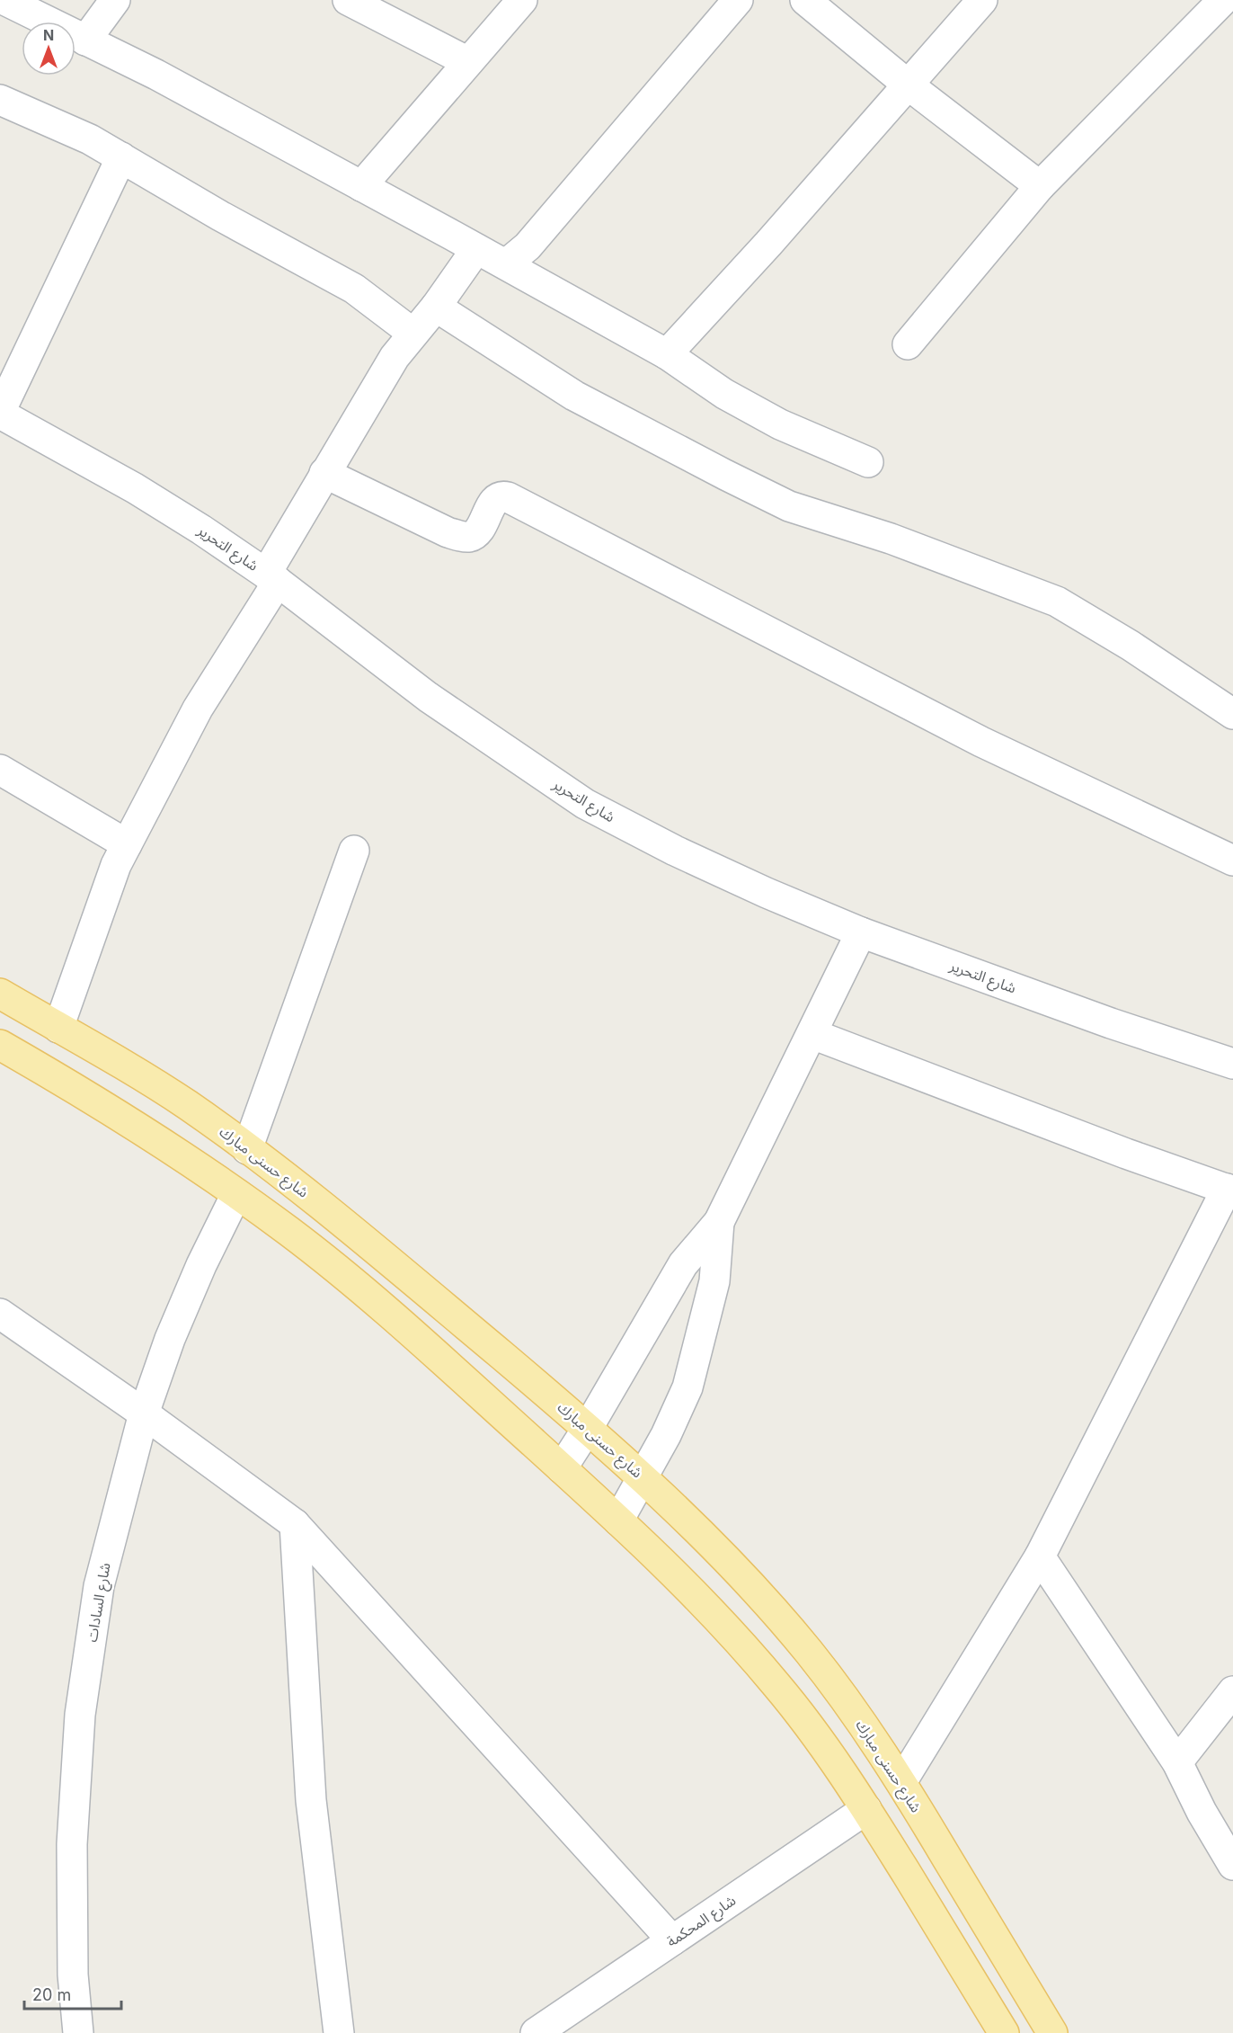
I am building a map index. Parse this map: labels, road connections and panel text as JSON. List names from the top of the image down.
{
  "streets": {
    "main road": ["شارع حسنى مبارك"],
    "street": ["شارع التحرير", "شارع السادات", "شارع المحكمة"]
  },
  "scale_bar": "20 m",
  "north": "top"
}
